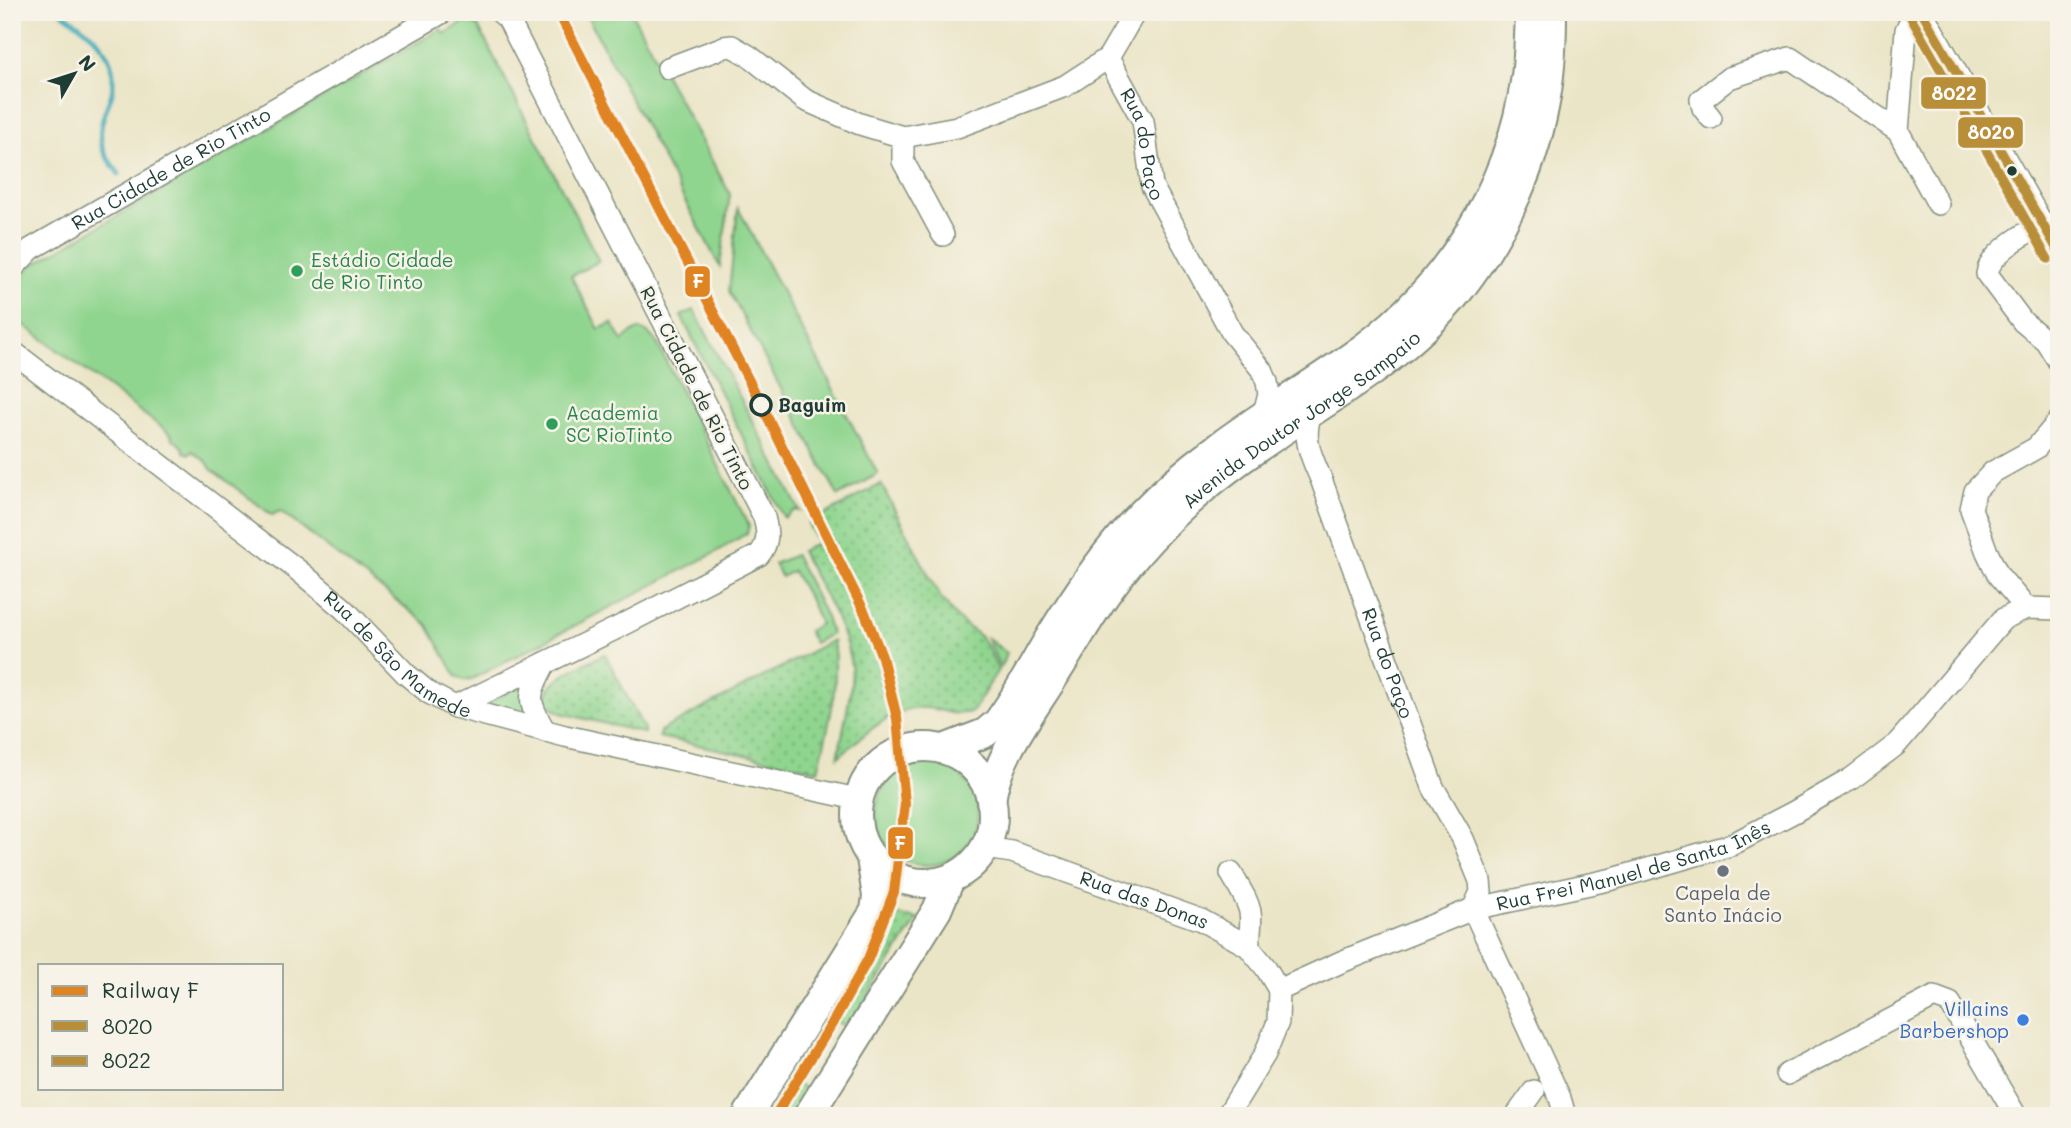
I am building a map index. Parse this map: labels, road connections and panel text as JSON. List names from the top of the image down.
{
  "streets": {
    "main road": ["Avenida Doutor Jorge Sampaio"],
    "street": [
      "Rua do Paço",
      "Rua Cidade de Rio Tinto",
      "Rua de São Mamede",
      "Rua Frei Manuel de Santa Inês",
      "Rua das Donas"
    ]
  },
  "crossings": [
    ["Rua do Paço", "Avenida Doutor Jorge Sampaio"],
    ["Rua do Paço", "Rua Frei Manuel de Santa Inês"],
    ["Rua Cidade de Rio Tinto", "Rua de São Mamede"],
    ["Avenida Doutor Jorge Sampaio", "Rua de São Mamede"],
    ["Avenida Doutor Jorge Sampaio", "Rua das Donas"],
    ["Rua de São Mamede", "Rua das Donas"],
    ["Rua Frei Manuel de Santa Inês", "Rua das Donas"]
  ],
  "places": [
    "Estádio Cidade de Rio Tinto",
    "Baguim",
    "Academia SC RioTinto",
    "Capela de Santo Inácio",
    "Villains Barbershop"
  ],
  "lines": ["rail line F", "transit line 8020", "transit line 8022"],
  "legend": ["Railway F", "8020", "8022"],
  "north": "top right"
}
